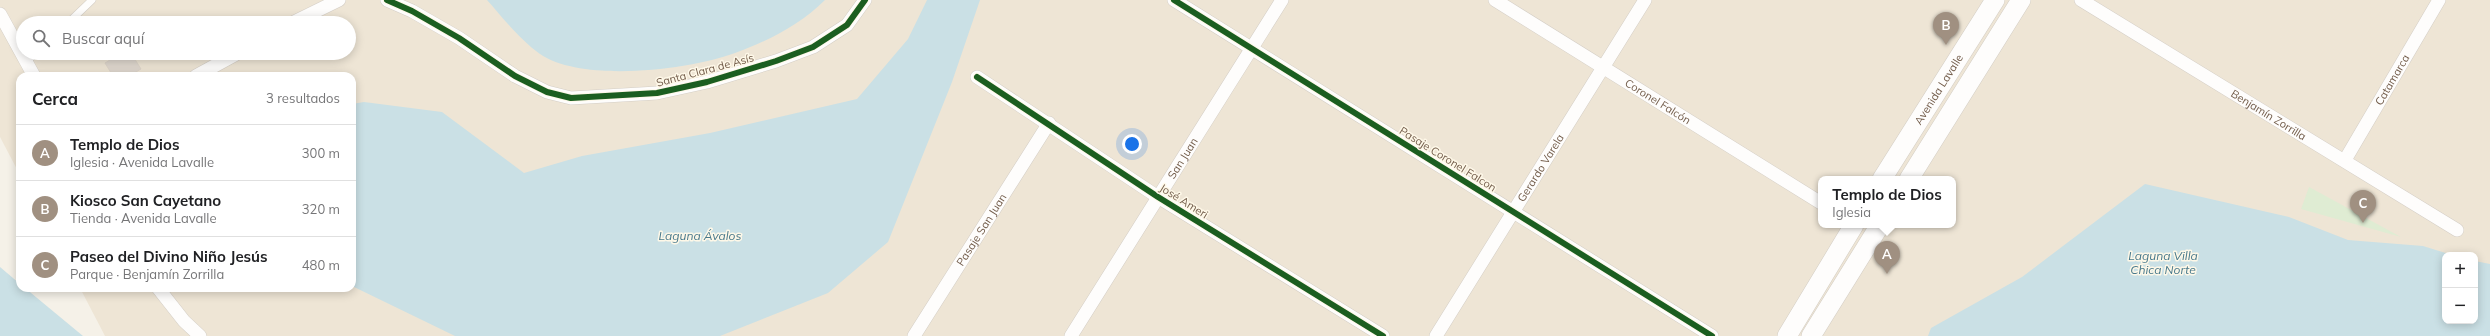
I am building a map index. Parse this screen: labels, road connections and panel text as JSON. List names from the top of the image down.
{
  "streets": {
    "main road": ["Avenida Lavalle"],
    "street": [
      "Santa Clara de Asís",
      "Catamarca",
      "Coronel Falcón",
      "Benjamín Zorrilla",
      "San Juan",
      "Pasaje Coronel Falcon",
      "Gerardo Varela",
      "José Ameri",
      "Pasaje San Juan"
    ]
  },
  "crossings": [
    ["Catamarca", "Benjamín Zorrilla"],
    ["Coronel Falcón", "Gerardo Varela"],
    ["San Juan", "Pasaje Coronel Falcon"],
    ["San Juan", "José Ameri"],
    ["Pasaje Coronel Falcon", "Gerardo Varela"],
    ["José Ameri", "Pasaje San Juan"]
  ],
  "water": ["Laguna Ávalos", "Laguna Villa Chica Norte"],
  "page": {
    "pins": ["B", "C", "A"],
    "search": "Buscar aquí",
    "heading": ["Cerca", "3 resultados"],
    "list": [
      {
        "mark": "A",
        "name": "Templo de Dios",
        "note": "Iglesia · Avenida Lavalle",
        "value": "300 m"
      },
      {
        "mark": "B",
        "name": "Kiosco San Cayetano",
        "note": "Tienda · Avenida Lavalle",
        "value": "320 m"
      },
      {
        "mark": "C",
        "name": "Paseo del Divino Niño Jesús",
        "note": "Parque · Benjamín Zorrilla",
        "value": "480 m"
      }
    ],
    "popup": ["Templo de Dios", "Iglesia"],
    "map_buttons": ["+", "−"]
  }
}
